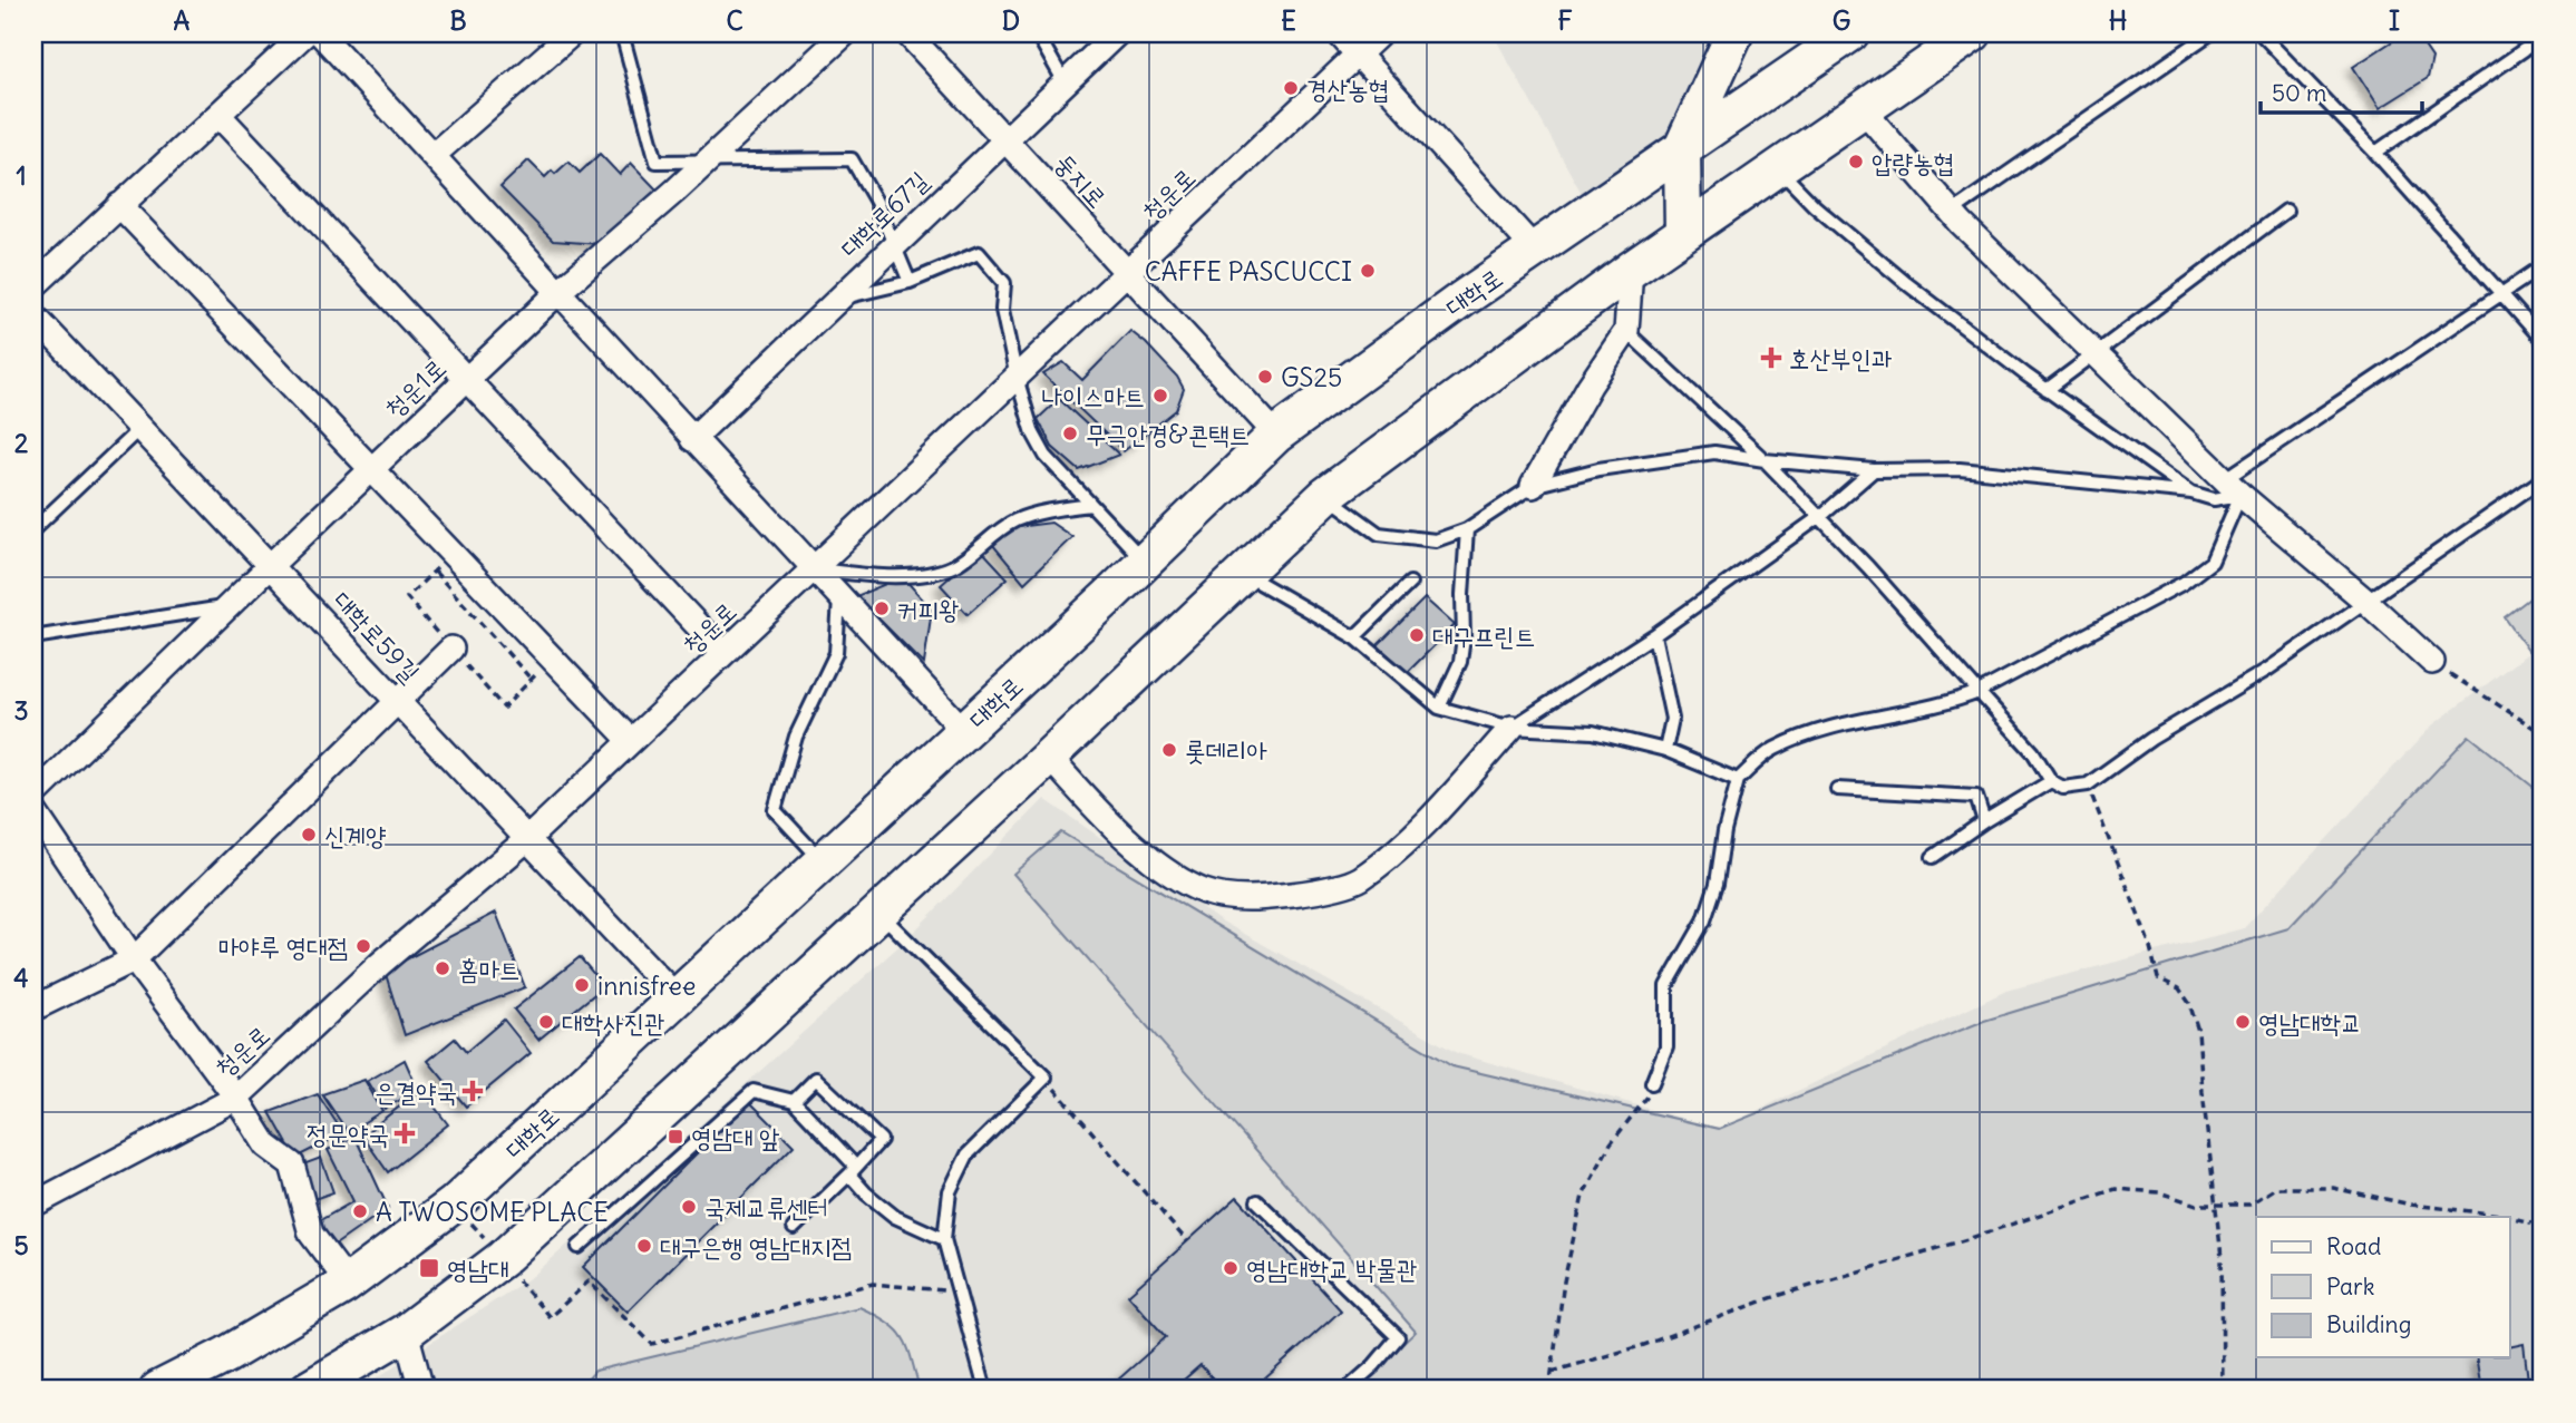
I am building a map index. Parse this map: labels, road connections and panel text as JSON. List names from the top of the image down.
{
  "streets": {
    "main road": ["대학로"],
    "street": [
      "둥지로",
      "청운로",
      "대학로67길",
      "청운1로",
      "대학로59길"
    ]
  },
  "crossings": [
    ["둥지로", "청운로"],
    ["둥지로", "대학로67길"],
    ["둥지로", "대학로"],
    ["청운로", "대학로59길"],
    ["대학로", "대학로59길"],
    ["청운1로", "대학로59길"]
  ],
  "places": {
    "other": [
      "경산농협",
      "압량농협",
      "CAFFE PASCUCCI",
      "GS25",
      "나이스마트",
      "무극안경&콘택트",
      "커피왕",
      "대구프린트",
      "롯데리아",
      "신계양",
      "마야루 영대점",
      "홈마트",
      "innisfree",
      "대학사진관",
      "영남대학교",
      "국제교류센터",
      "A TWOSOME PLACE",
      "대구은행 영남대지점",
      "영남대학교 박물관"
    ],
    "health": ["호산부인과", "은결약국", "정문약국"],
    "transit": ["영남대 앞", "영남대"]
  },
  "legend": ["Road", "Park", "Building"],
  "scale_bar": "50 m",
  "grid": {
    "columns": [
      "A",
      "B",
      "C",
      "D",
      "E",
      "F",
      "G",
      "H",
      "I"
    ],
    "rows": [
      "1",
      "2",
      "3",
      "4",
      "5"
    ]
  }
}
